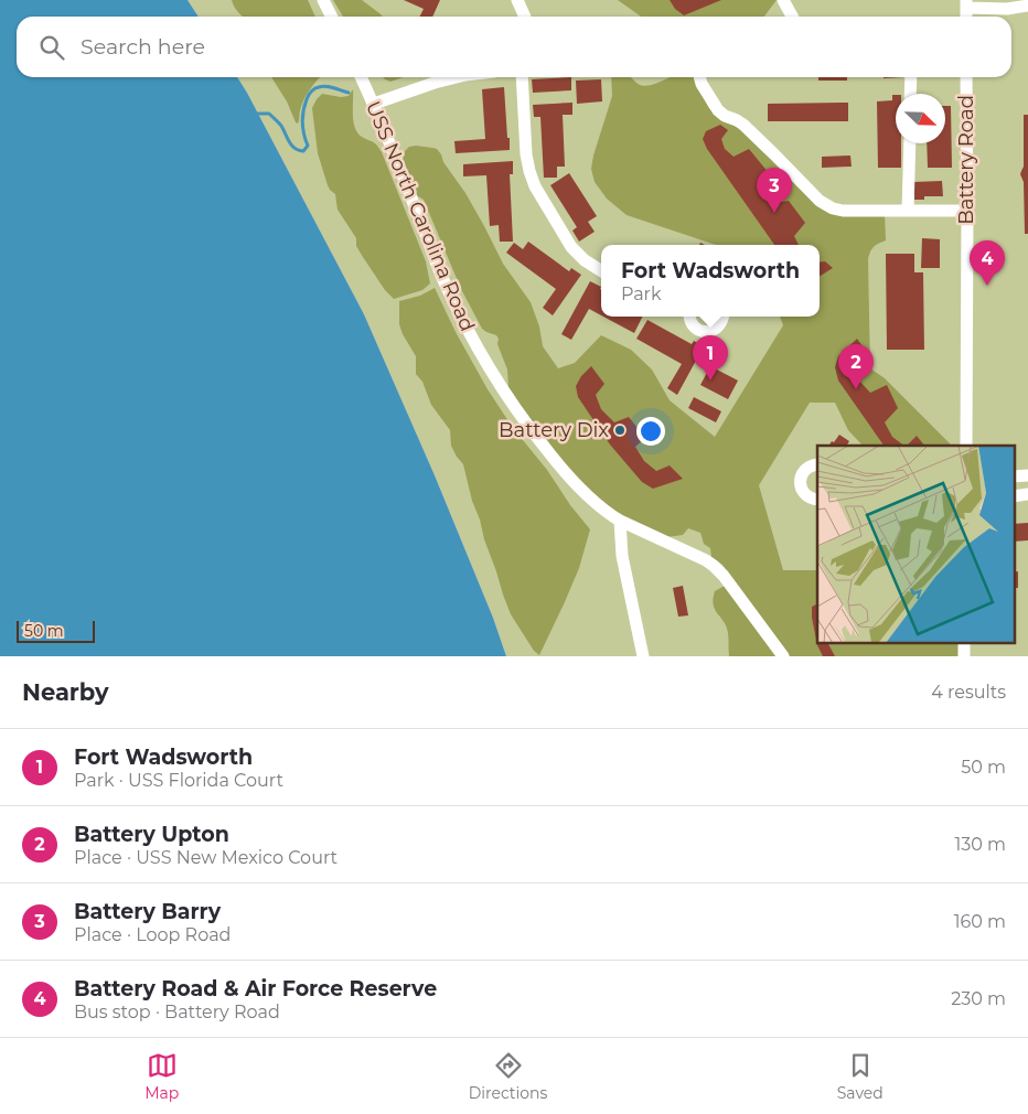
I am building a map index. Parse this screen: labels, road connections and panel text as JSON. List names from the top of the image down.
{
  "streets": {
    "street": ["Battery Road", "USS North Carolina Road"]
  },
  "places": ["Battery Dix"],
  "scale_bar": "50 m",
  "north": "bottom right",
  "page": {
    "search": "Search here",
    "pins": [
      "3",
      "4",
      "1",
      "2"
    ],
    "popup": ["Fort Wadsworth", "Park"],
    "scale": "50 m",
    "heading": ["Nearby", "4 results"],
    "list": [
      {
        "mark": "1",
        "name": "Fort Wadsworth",
        "note": "Park · USS Florida Court",
        "value": "50 m"
      },
      {
        "mark": "2",
        "name": "Battery Upton",
        "note": "Place · USS New Mexico Court",
        "value": "130 m"
      },
      {
        "mark": "3",
        "name": "Battery Barry",
        "note": "Place · Loop Road",
        "value": "160 m"
      },
      {
        "mark": "4",
        "name": "Battery Road & Air Force Reserve",
        "note": "Bus stop · Battery Road",
        "value": "230 m"
      }
    ],
    "nav": ["Map", "Directions", "Saved"]
  }
}
